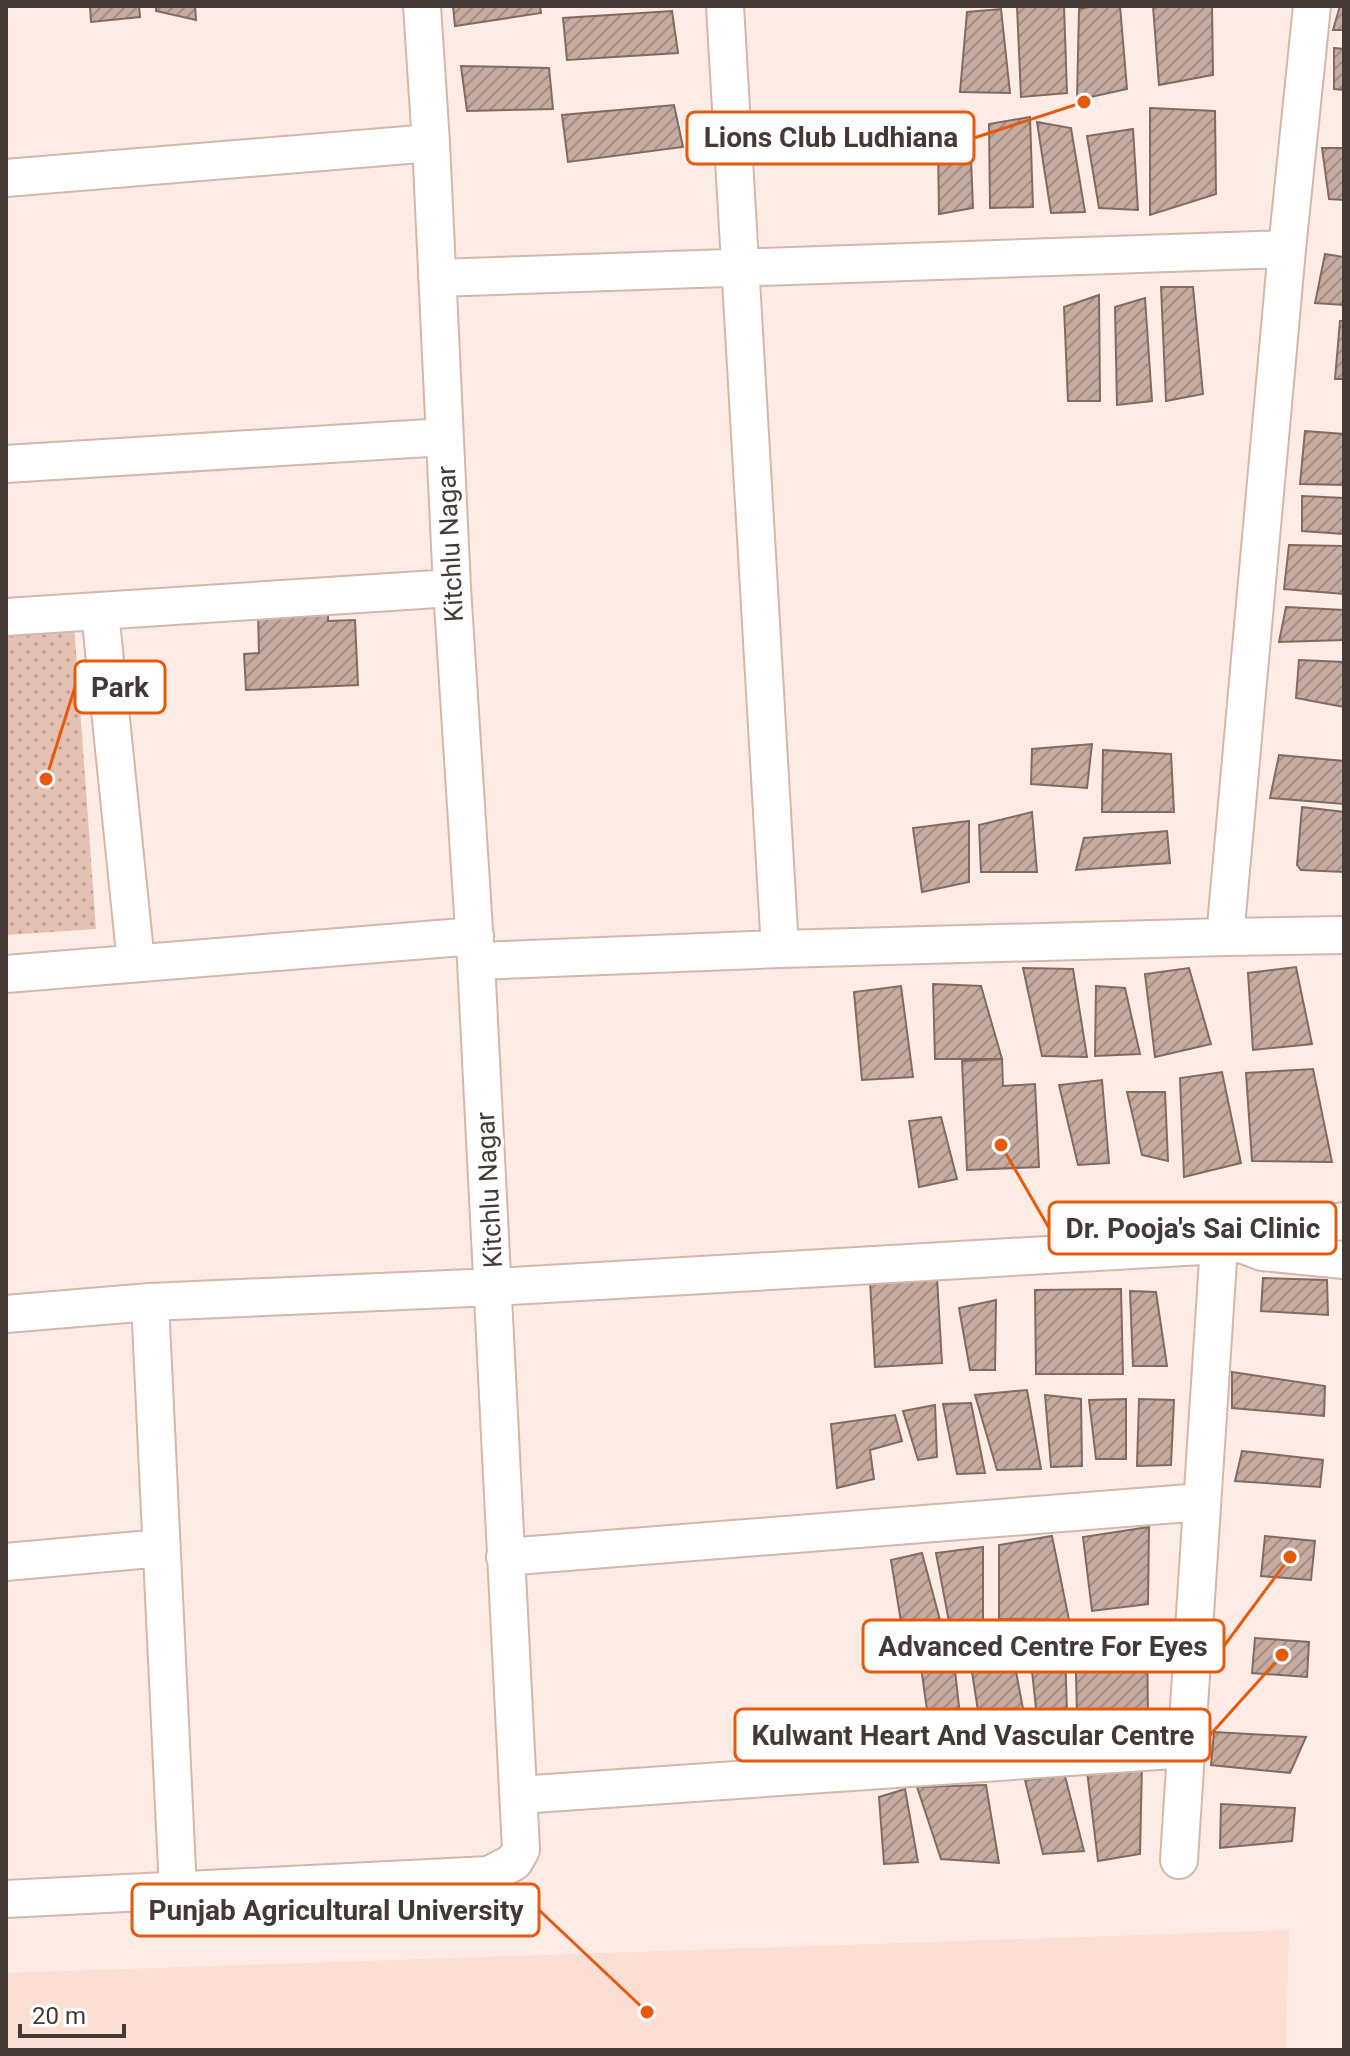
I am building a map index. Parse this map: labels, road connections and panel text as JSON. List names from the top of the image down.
{
  "streets": {
    "street": ["Kitchlu Nagar"]
  },
  "places": [
    "Lions Club Ludhiana",
    "Park",
    "Dr. Pooja's Sai Clinic",
    "Advanced Centre For Eyes",
    "Kulwant Heart And Vascular Centre",
    "Punjab Agricultural University"
  ],
  "scale_bar": "20 m"
}
